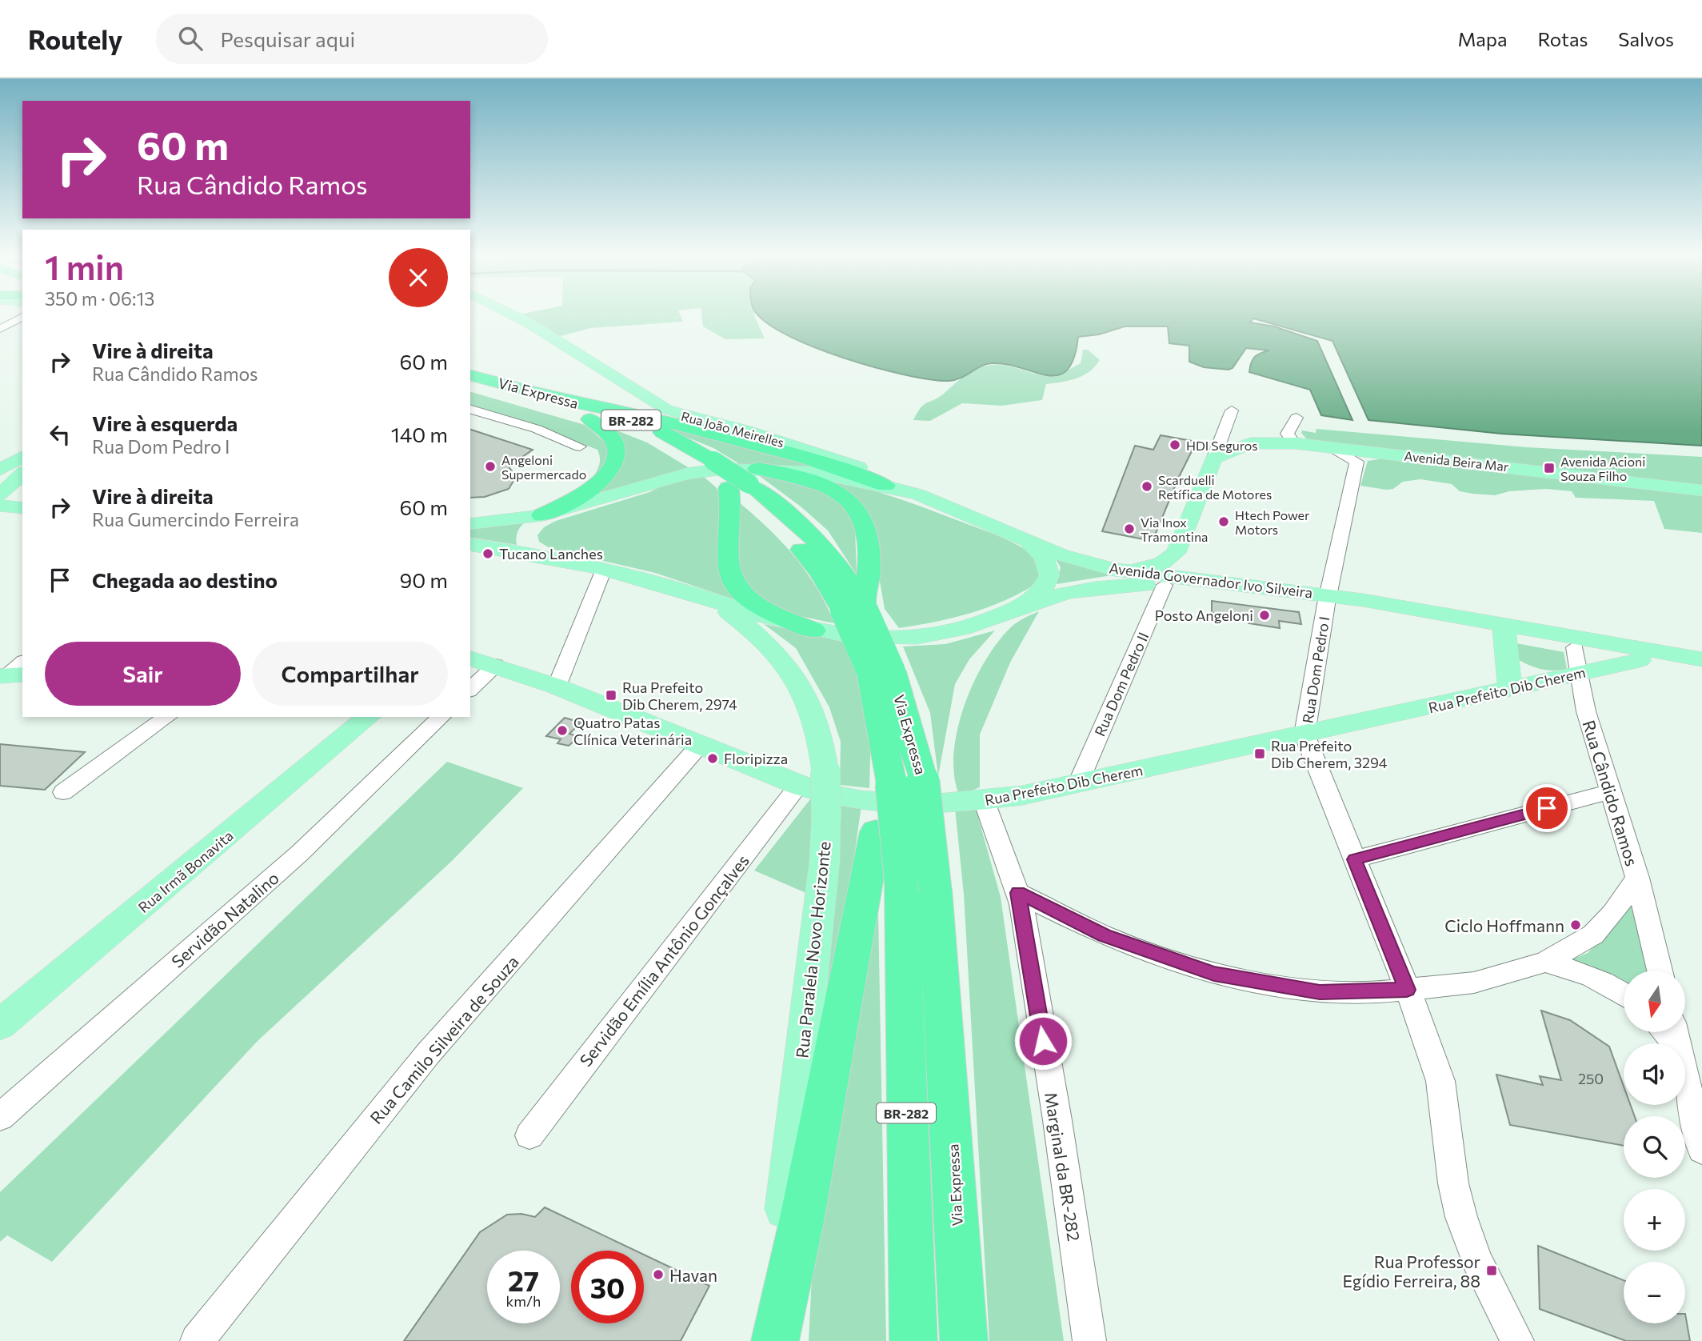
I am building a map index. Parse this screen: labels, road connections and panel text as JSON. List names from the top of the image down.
{
  "streets": {
    "highway": ["Via Expressa", "BR-282"],
    "main road": [
      "Rua João Meirelles",
      "Avenida Beira Mar",
      "Avenida Governador Ivo Silveira",
      "Rua Prefeito Dib Cherem",
      "Rua Irmã Bonavita",
      "Rua Paralela Novo Horizonte"
    ],
    "street": [
      "Rua Dom Pedro I",
      "Rua Dom Pedro II",
      "Rua Cândido Ramos",
      "Servidão Natalino",
      "Servidão Emília Antônio Gonçalves",
      "Rua Camilo Silveira de Souza",
      "Marginal da BR-282"
    ]
  },
  "crossings": [
    ["Via Expressa", "Avenida Governador Ivo Silveira"],
    ["Rua João Meirelles", "Avenida Governador Ivo Silveira"],
    ["Avenida Beira Mar", "Rua Dom Pedro I"],
    ["Avenida Governador Ivo Silveira", "Rua Dom Pedro I"],
    ["Avenida Governador Ivo Silveira", "Rua Dom Pedro II"],
    ["Avenida Governador Ivo Silveira", "Rua Prefeito Dib Cherem"],
    ["Avenida Governador Ivo Silveira", "Rua Cândido Ramos"],
    ["Avenida Governador Ivo Silveira", "Rua Paralela Novo Horizonte"],
    ["Rua Dom Pedro I", "Rua Prefeito Dib Cherem"],
    ["Rua Dom Pedro I", "Rua Cândido Ramos"],
    ["Rua Dom Pedro II", "Rua Prefeito Dib Cherem"],
    ["Rua Prefeito Dib Cherem", "Rua Cândido Ramos"],
    ["Rua Prefeito Dib Cherem", "Servidão Emília Antônio Gonçalves"],
    ["Rua Prefeito Dib Cherem", "Rua Camilo Silveira de Souza"],
    ["Rua Cândido Ramos", "Marginal da BR-282"]
  ],
  "places": {
    "other": [
      "HDI Seguros",
      "Angeloni Supermercado",
      "Scarduelli Retífica de Motores",
      "Htech Power Motors",
      "Via Inox Tramontina",
      "Tucano Lanches",
      "Posto Angeloni",
      "Quatro Patas Clínica Veterinária",
      "Floripizza",
      "Ciclo Hoffmann",
      "Havan"
    ],
    "transit": [
      "Avenida Acioni Souza Filho",
      "Rua Prefeito Dib Cherem, 2974",
      "Rua Prefeito Dib Cherem, 3294",
      "Rua Professor Egídio Ferreira, 88"
    ]
  },
  "house_numbers": ["250"],
  "north": "bottom",
  "page": {
    "header": "Routely",
    "search": "Pesquisar aqui",
    "nav": ["Mapa", "Rotas", "Salvos"],
    "turn": ["60 m", "Rua Cândido Ramos"],
    "heading": ["1 min", "350 m · 06:13"],
    "list": [
      {
        "name": "Vire à direita",
        "note": "Rua Cândido Ramos",
        "value": "60 m"
      },
      {
        "name": "Vire à esquerda",
        "note": "Rua Dom Pedro I",
        "value": "140 m"
      },
      {
        "name": "Vire à direita",
        "note": "Rua Gumercindo Ferreira",
        "value": "60 m"
      },
      {
        "name": "Chegada ao destino",
        "value": "90 m"
      }
    ],
    "buttons": ["Sair", "Compartilhar"],
    "map_buttons": ["+", "−"],
    "speed": "27 km/h",
    "limit": "30"
  }
}
